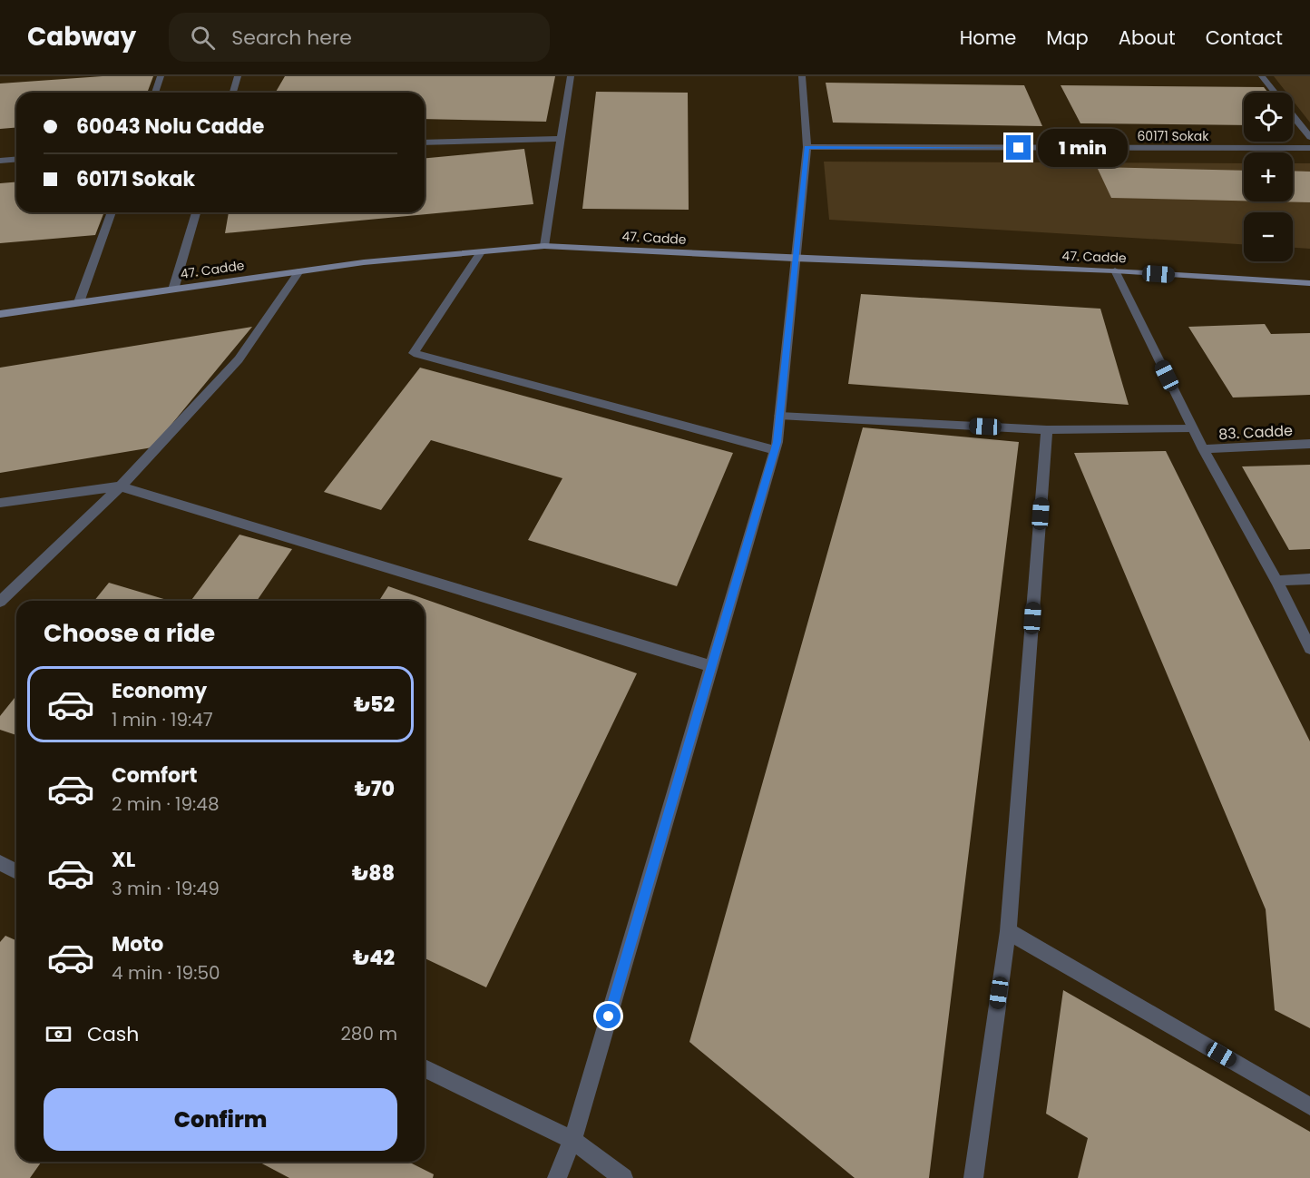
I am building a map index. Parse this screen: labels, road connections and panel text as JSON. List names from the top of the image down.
{
  "streets": {
    "street": ["60171 Sokak", "47. Cadde", "83. Cadde"]
  },
  "page": {
    "header": "Cabway",
    "search": "Search here",
    "nav": [
      "Home",
      "Map",
      "About",
      "Contact"
    ],
    "map_buttons": ["+", "−"],
    "banner": ["60043 Nolu Cadde", "60171 Sokak"],
    "bubble": "1 min",
    "heading": "Choose a ride",
    "list": [
      {
        "name": "Economy",
        "note": "1 min · 19:47",
        "value": "₺52"
      },
      {
        "name": "Comfort",
        "note": "2 min · 19:48",
        "value": "₺70"
      },
      {
        "name": "XL",
        "note": "3 min · 19:49",
        "value": "₺88"
      },
      {
        "name": "Moto",
        "note": "4 min · 19:50",
        "value": "₺42"
      }
    ],
    "pay": ["Cash", "280 m"],
    "buttons": "Confirm"
  }
}
